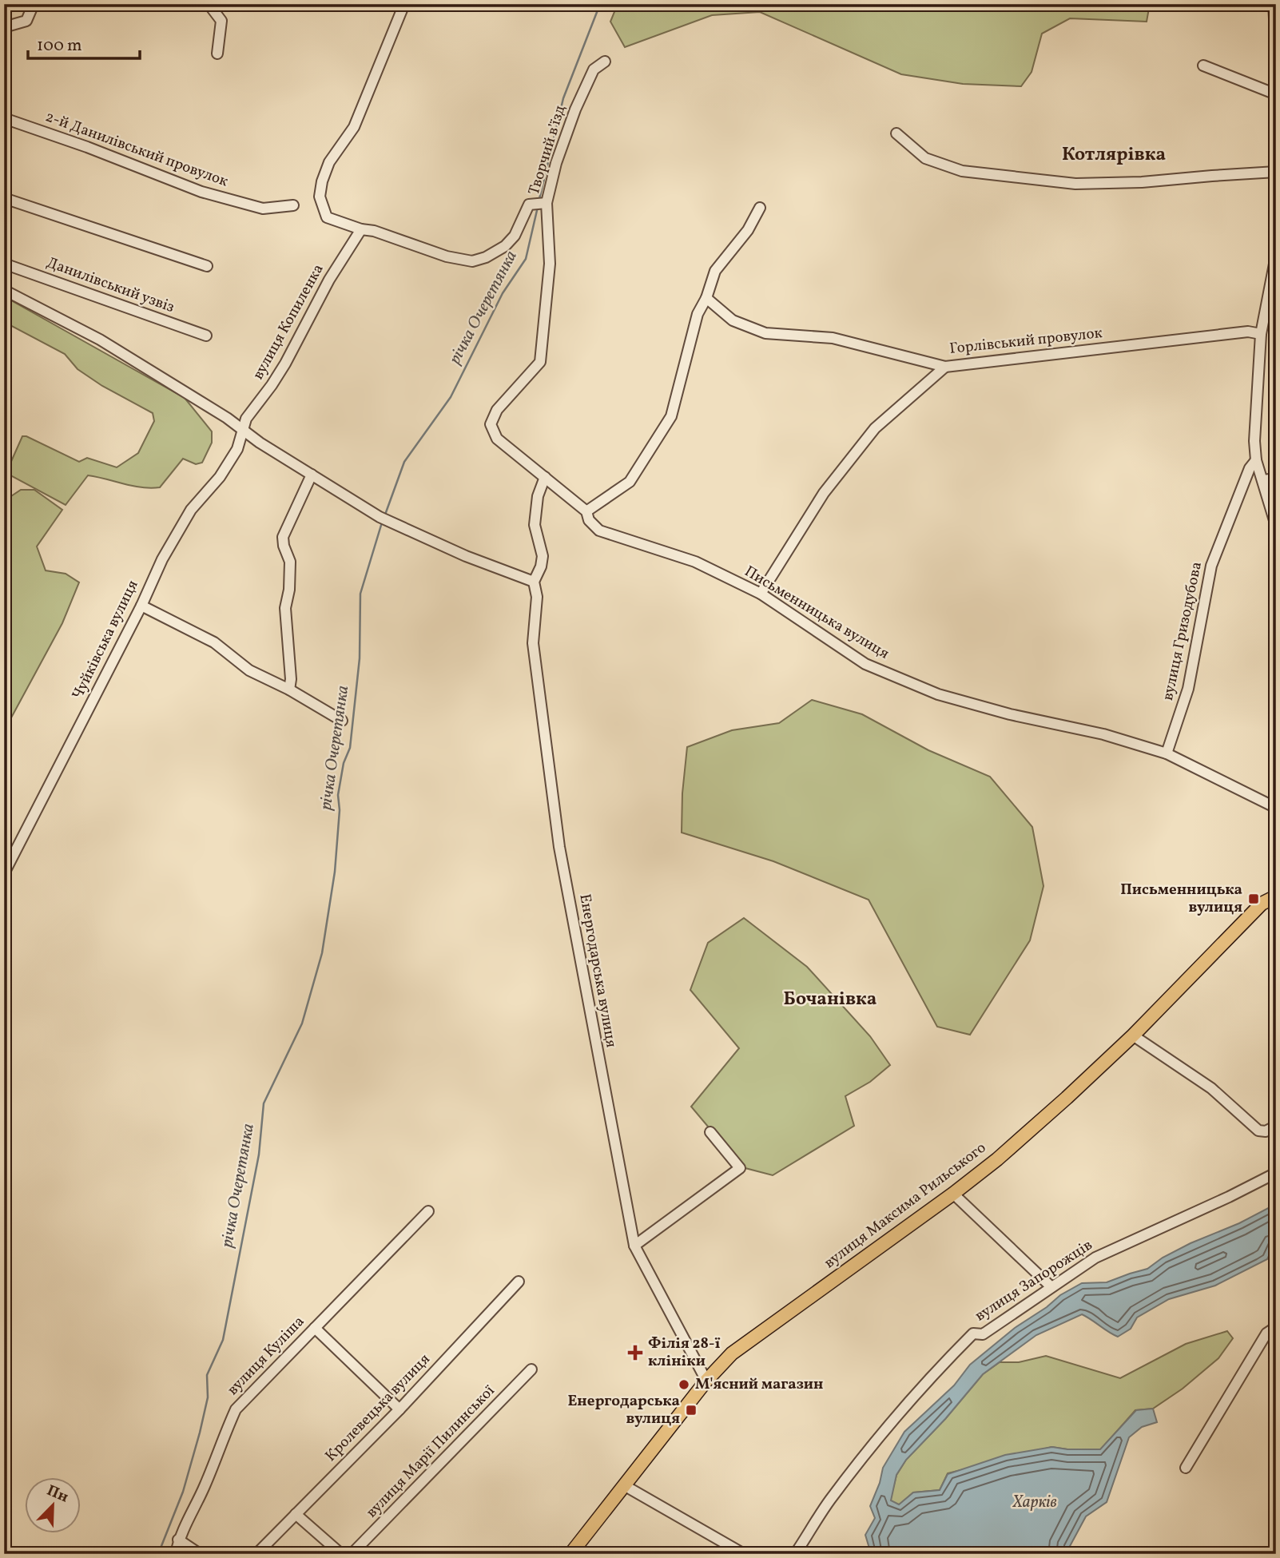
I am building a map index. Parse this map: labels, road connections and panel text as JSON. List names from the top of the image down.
{
  "streets": {
    "main road": ["вулиця Максима Рильського"],
    "street": [
      "2-й Данилівський провулок",
      "Творчий в’їзд",
      "Данилівський узвіз",
      "вулиця Копиленка",
      "Горлівський провулок",
      "Письменницька вулиця",
      "вулиця Гризодубова",
      "Чуйківська вулиця",
      "Енергодарська вулиця",
      "вулиця Запорожців",
      "вулиця Куліша",
      "Кролевецька вулиця",
      "вулиця Марії Пилинської"
    ]
  },
  "crossings": [
    ["Творчий в’їзд", "Письменницька вулиця"],
    ["вулиця Копиленка", "Чуйківська вулиця"],
    ["Письменницька вулиця", "вулиця Гризодубова"],
    ["Письменницька вулиця", "Енергодарська вулиця"],
    ["Енергодарська вулиця", "вулиця Максима Рильського"]
  ],
  "districts": ["Котлярівка", "Бочанівка"],
  "water": ["річка Очеретянка", "Харків"],
  "places": {
    "transit": ["Письменницька вулиця", "Енергодарська вулиця"],
    "health": ["Філія 28-ї клініки"],
    "other": ["М'ясний магазин"]
  },
  "scale_bar": "100 m",
  "north": "top right"
}
